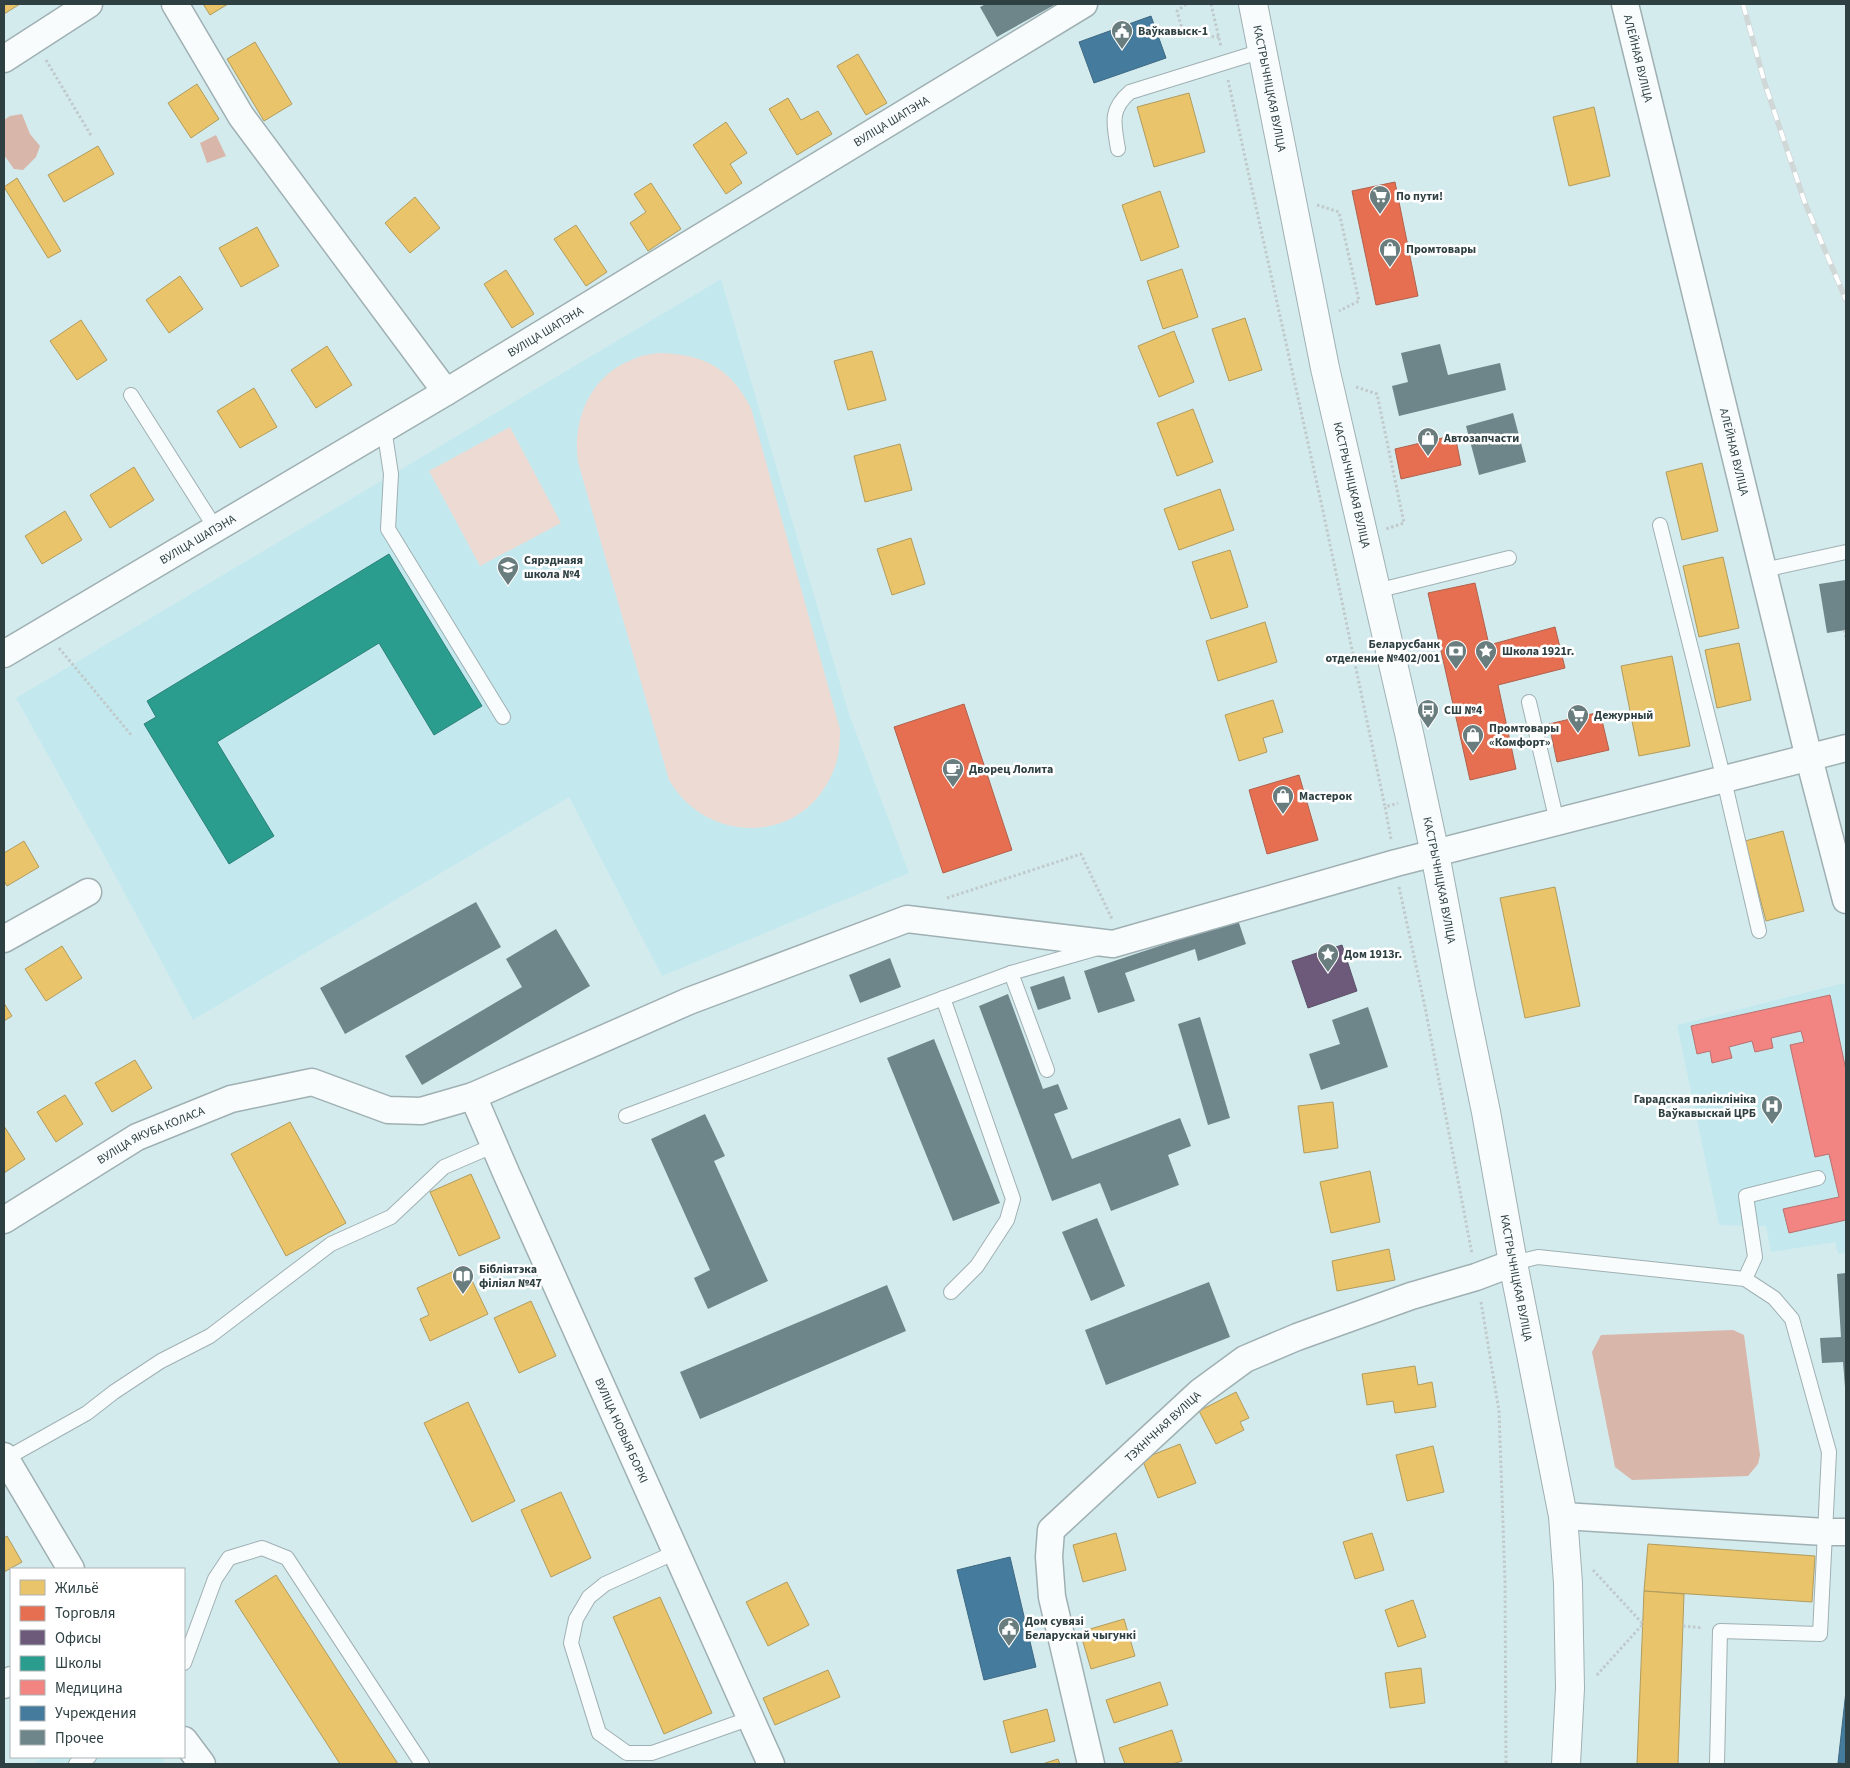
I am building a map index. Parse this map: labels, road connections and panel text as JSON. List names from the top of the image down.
{
  "streets": {
    "main road": ["КАСТРЫЧНІЦКАЯ ВУЛІЦА"],
    "street": [
      "АЛЕЙНАЯ ВУЛІЦА",
      "ВУЛІЦА ШАПЭНА",
      "ВУЛІЦА ЯКУБА КОЛАСА",
      "ТЭХНІЧНАЯ ВУЛІЦА",
      "ВУЛІЦА НОВЫЯ БОРКІ"
    ]
  },
  "crossings": [
    ["КАСТРЫЧНІЦКАЯ ВУЛІЦА", "ТЭХНІЧНАЯ ВУЛІЦА"],
    ["ВУЛІЦА ЯКУБА КОЛАСА", "ВУЛІЦА НОВЫЯ БОРКІ"]
  ],
  "places": {
    "public building": ["Ваўкавыск-1", "Дом сувязі Беларускай чыгункі"],
    "supermarket": ["По пути!", "Дежурный"],
    "shop": [
      "Промтовары",
      "Автозапчасти",
      "Промтовары «Комфорт»",
      "Мастерок"
    ],
    "school or university": ["Сярэднаяя школа №4"],
    "bank": ["Беларусбанк отделение №402/001"],
    "place": ["Школа 1921г.", "Дом 1913г."],
    "bus stop": ["СШ №4"],
    "cafe": ["Дворец Лолита"],
    "hospital": ["Гарадская паліклініка Ваўкавыскай ЦРБ"],
    "library": ["Бібліятэка філіял №47"]
  },
  "legend": [
    "Жильё",
    "Торговля",
    "Офисы",
    "Школы",
    "Медицина",
    "Учреждения",
    "Прочее"
  ]
}
